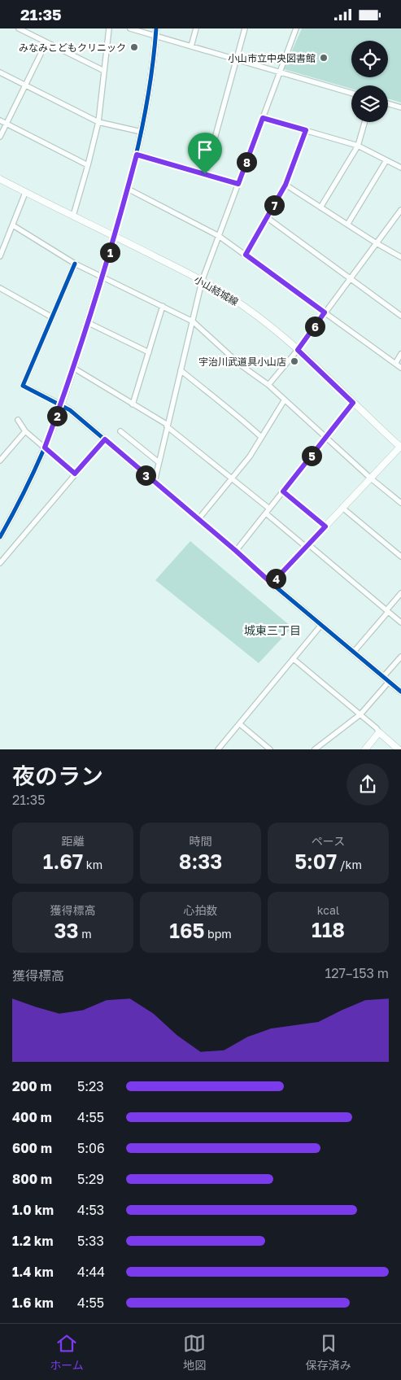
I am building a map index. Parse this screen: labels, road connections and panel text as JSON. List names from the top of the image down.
{
  "streets": {
    "street": ["小山結城線"]
  },
  "districts": ["城東三丁目"],
  "places": ["みなみこどもクリニック", "小山市立中央図書館", "宇治川武道具小山店"],
  "page": {
    "status": "21:35",
    "pins": [
      "8",
      "7",
      "1",
      "6",
      "2",
      "5",
      "3",
      "4"
    ],
    "heading": ["夜のラン", "21:35"],
    "stats": [
      ["距離", "1.67 km"],
      ["時間", "8:33"],
      ["ペース", "5:07 /km"],
      ["獲得標高", "33 m"],
      ["心拍数", "165 bpm"],
      ["kcal", "118"]
    ],
    "chart": ["獲得標高", "127–153 m"],
    "list": [
      {
        "name": "200 m",
        "note": "5:23"
      },
      {
        "name": "400 m",
        "note": "4:55"
      },
      {
        "name": "600 m",
        "note": "5:06"
      },
      {
        "name": "800 m",
        "note": "5:29"
      },
      {
        "name": "1.0 km",
        "note": "4:53"
      },
      {
        "name": "1.2 km",
        "note": "5:33"
      },
      {
        "name": "1.4 km",
        "note": "4:44"
      },
      {
        "name": "1.6 km",
        "note": "4:55"
      }
    ],
    "tabs": ["ホーム", "地図", "保存済み"]
  }
}
